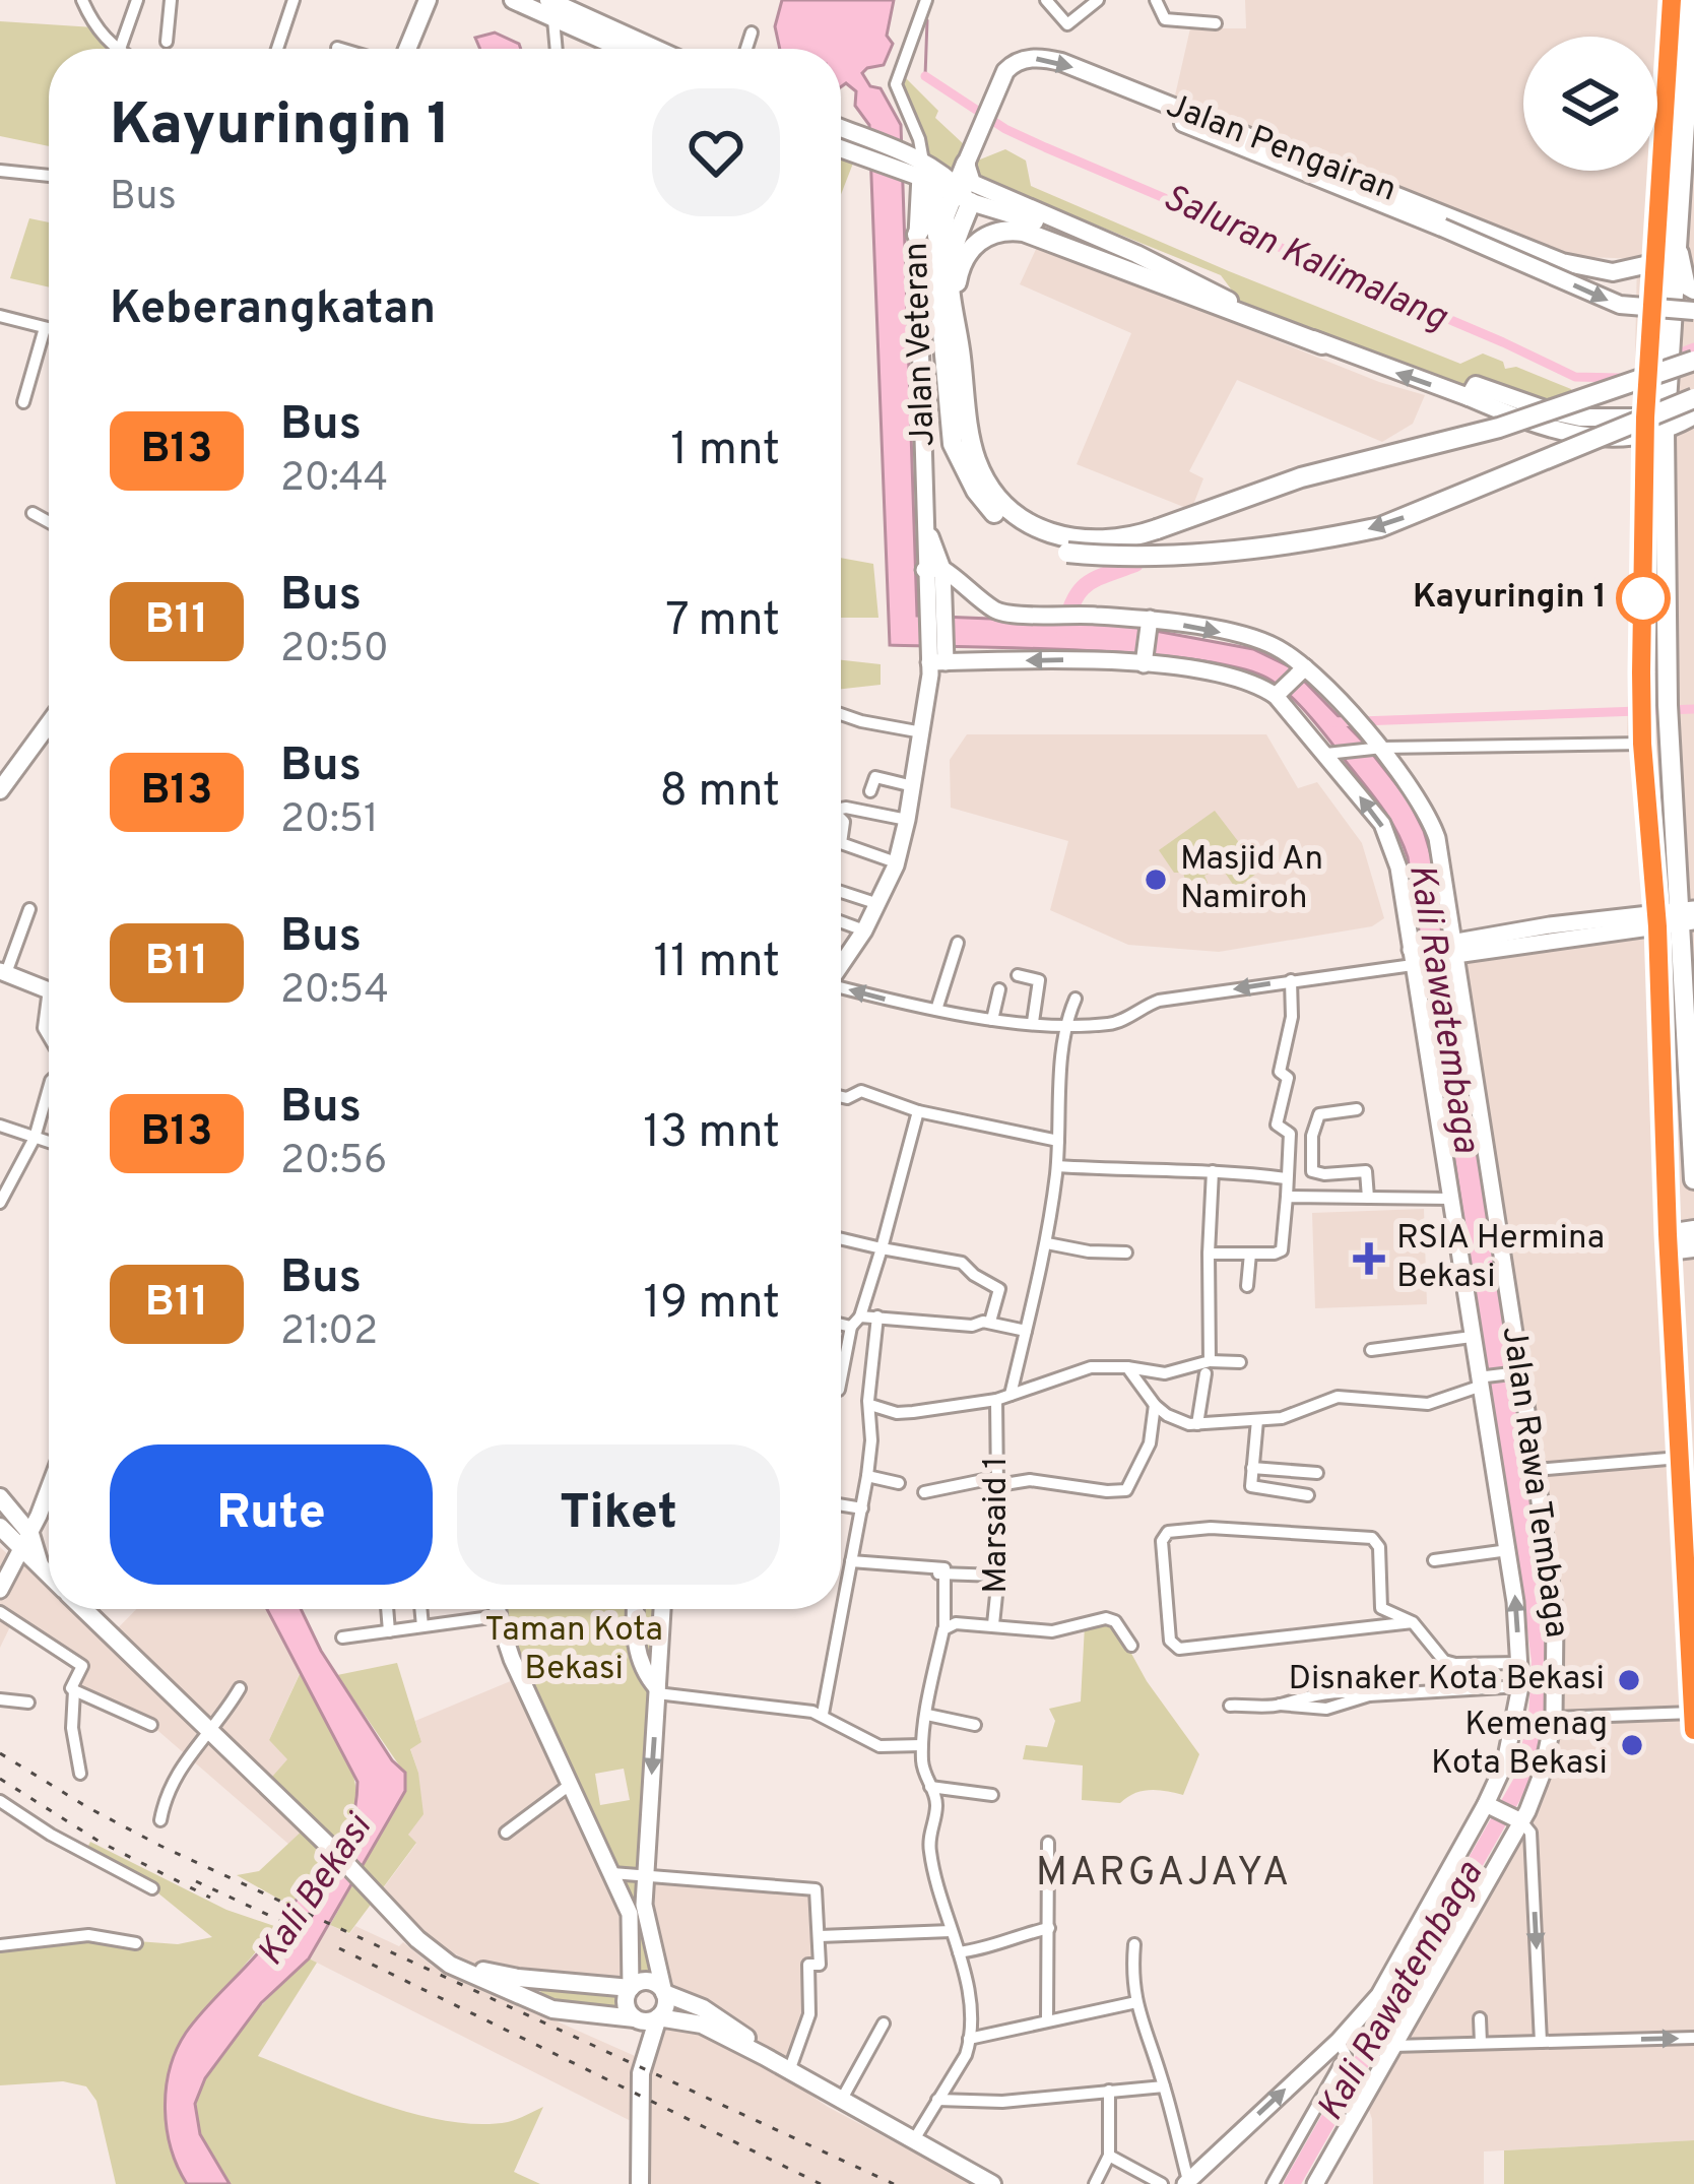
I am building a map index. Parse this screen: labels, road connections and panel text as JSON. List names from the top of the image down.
{
  "streets": {
    "main road": ["Jalan Pengairan"],
    "street": ["Jalan Veteran", "Jalan Rawa Tembaga", "Marsaid 1"]
  },
  "crossings": [
    ["Jalan Veteran", "Jalan Rawa Tembaga"]
  ],
  "districts": ["MARGAJAYA"],
  "water": ["Saluran Kalimalang", "Kali Rawatembaga", "Kali Bekasi"],
  "parks": ["Taman Kota Bekasi"],
  "places": {
    "other": [
      "Kayuringin 1",
      "Masjid An Namiroh",
      "Disnaker Kota Bekasi",
      "Kemenag Kota Bekasi"
    ],
    "health": ["RSIA Hermina Bekasi"]
  },
  "lines": ["bus line B13"],
  "page": {
    "heading": [
      ["Kayuringin 1", "Bus"],
      "Keberangkatan"
    ],
    "list": [
      {
        "mark": "B13",
        "name": "Bus",
        "note": "20:44",
        "value": "1 mnt"
      },
      {
        "mark": "B11",
        "name": "Bus",
        "note": "20:50",
        "value": "7 mnt"
      },
      {
        "mark": "B13",
        "name": "Bus",
        "note": "20:51",
        "value": "8 mnt"
      },
      {
        "mark": "B11",
        "name": "Bus",
        "note": "20:54",
        "value": "11 mnt"
      },
      {
        "mark": "B13",
        "name": "Bus",
        "note": "20:56",
        "value": "13 mnt"
      },
      {
        "mark": "B11",
        "name": "Bus",
        "note": "21:02",
        "value": "19 mnt"
      }
    ],
    "buttons": ["Rute", "Tiket"]
  }
}
